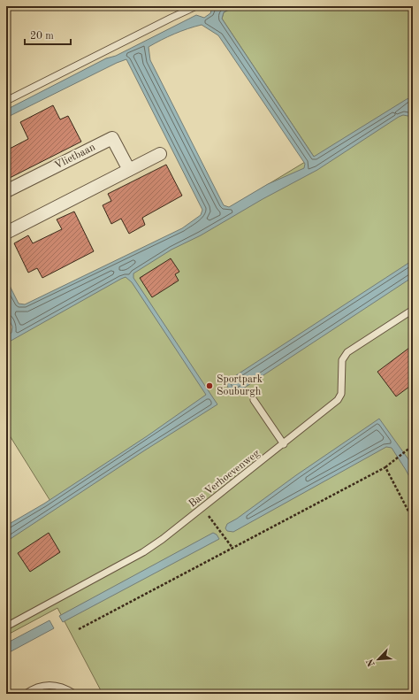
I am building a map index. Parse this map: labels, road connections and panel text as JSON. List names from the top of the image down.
{
  "streets": {
    "street": ["Vlietbaan"],
    "lane": ["Bas Verhoevenweg"]
  },
  "places": ["Sportpark Souburgh"],
  "scale_bar": "20 m",
  "north": "bottom left"
}
